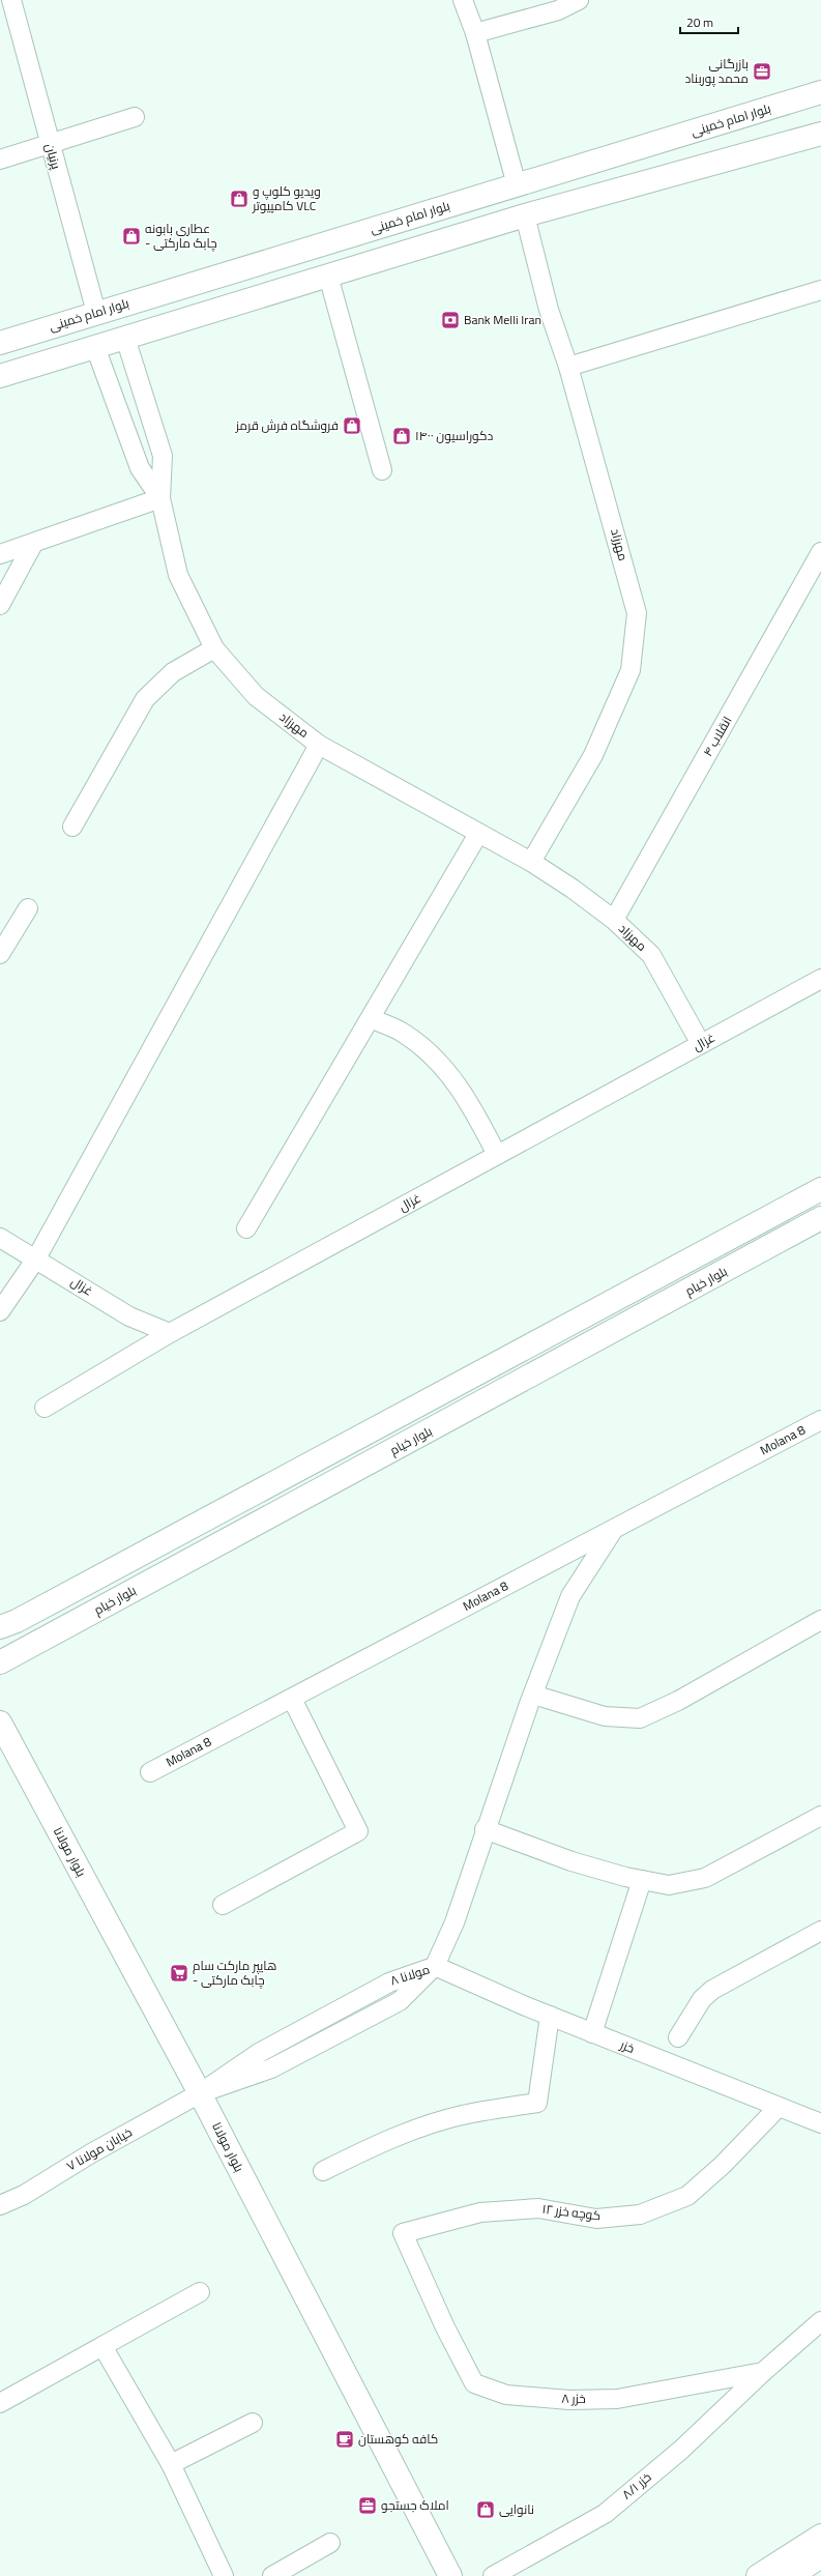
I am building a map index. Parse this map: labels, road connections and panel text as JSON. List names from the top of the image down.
{
  "streets": {
    "street": [
      "بلوار امام خمینی",
      "پرنیان",
      "مهرزاد",
      "انقلاب ۴",
      "غزال",
      "بلوار خیام",
      "Molana 8",
      "بلوار مولانا",
      "مولانا ۸",
      "خزر",
      "خیابان مولانا ۷",
      "کوچه خزر ۱۲",
      "خزر ۸",
      "خزر ۸/۱"
    ]
  },
  "crossings": [
    ["بلوار امام خمینی", "پرنیان"],
    ["مهرزاد", "انقلاب ۴"],
    ["مهرزاد", "غزال"],
    ["بلوار مولانا", "مولانا ۸"],
    ["بلوار مولانا", "خیابان مولانا ۷"],
    ["مولانا ۸", "خزر"],
    ["مولانا ۸", "خیابان مولانا ۷"],
    ["خزر", "کوچه خزر ۱۲"],
    ["کوچه خزر ۱۲", "خزر ۸"],
    ["خزر ۸", "خزر ۸/۱"]
  ],
  "places": {
    "office": ["بازرگانی محمد پوربناد", "املاک جستجو"],
    "shop": [
      "ویدیو کلوپ و کامپیوتر VLC",
      "عطاری بابونه - چابک مارکتی",
      "فروشگاه فرش قرمز",
      "دکوراسیون ۱۴۰۰",
      "نانوایی"
    ],
    "bank": ["Bank Melli Iran"],
    "supermarket": ["هایپر مارکت سام - چابک مارکتی"],
    "cafe": ["کافه کوهستان"]
  },
  "scale_bar": "20 m"
}
